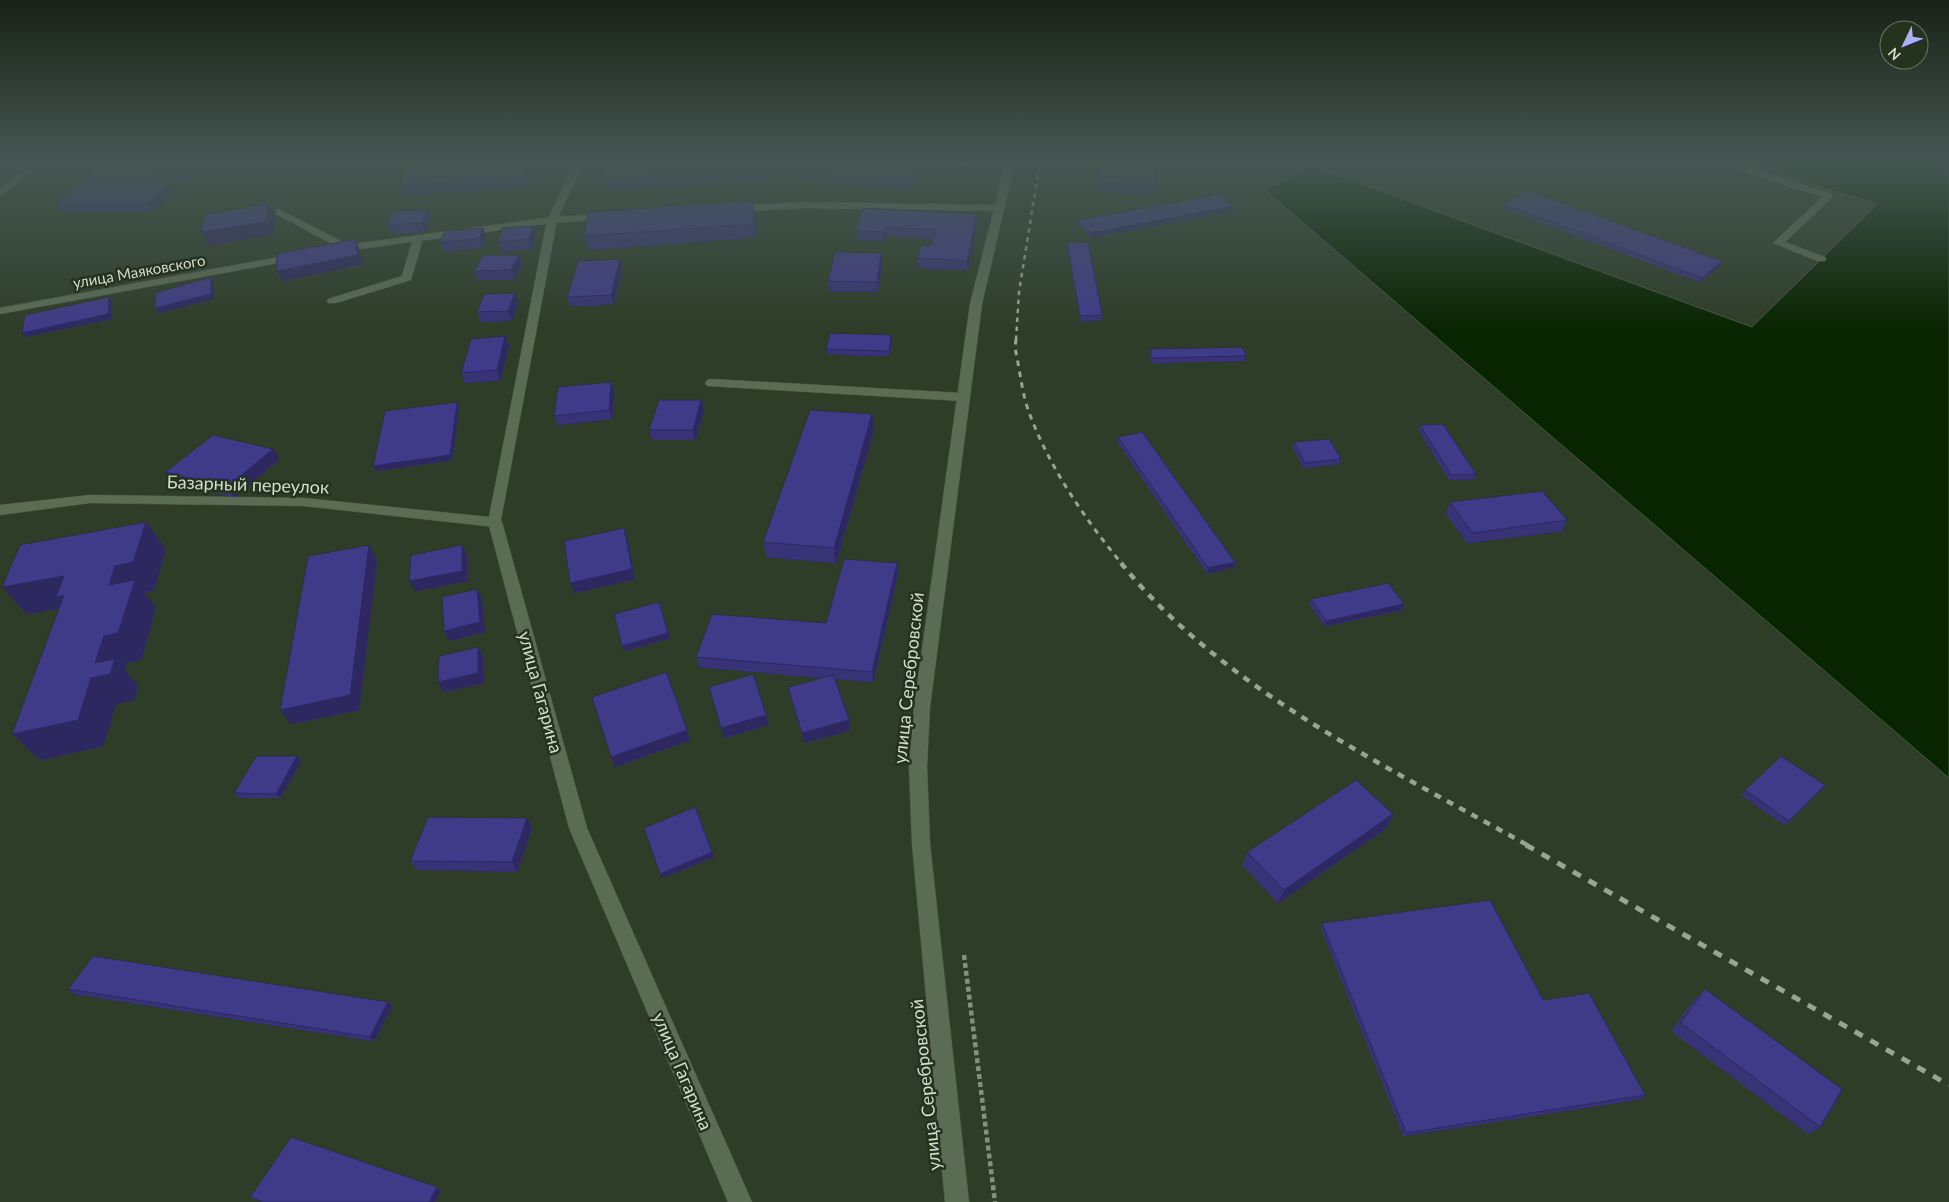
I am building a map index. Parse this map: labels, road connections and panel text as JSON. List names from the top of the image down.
{
  "streets": {
    "street": [
      "улица Маяковского",
      "Базарный переулок",
      "улица Серебровской",
      "улица Гагарина"
    ]
  },
  "crossings": [
    ["Базарный переулок", "улица Гагарина"]
  ],
  "north": "bottom left"
}
